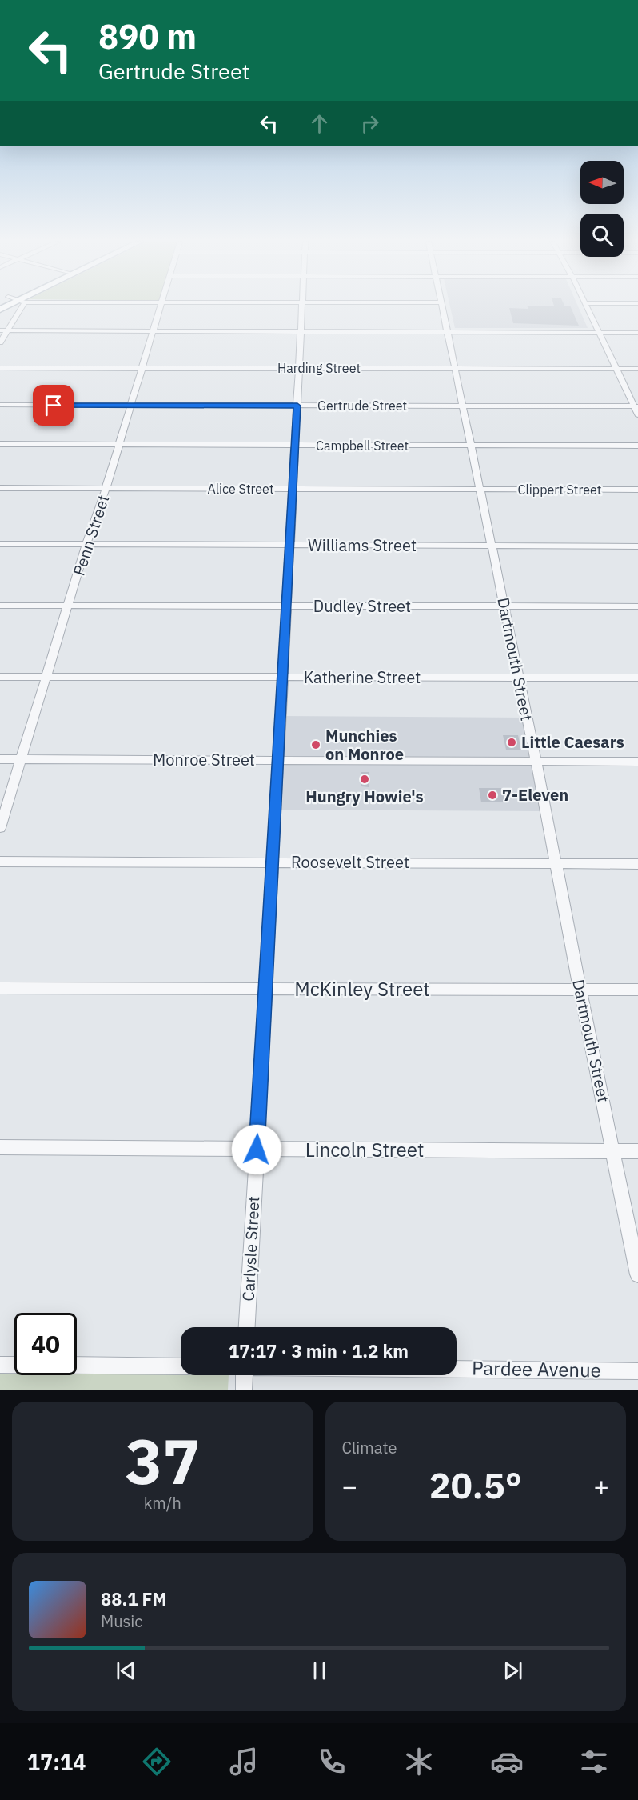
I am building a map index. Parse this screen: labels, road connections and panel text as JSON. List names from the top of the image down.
{
  "streets": {
    "street": [
      "Harding Street",
      "Gertrude Street",
      "Campbell Street",
      "Alice Street",
      "Clippert Street",
      "Penn Street",
      "Williams Street",
      "Dudley Street",
      "Dartmouth Street",
      "Katherine Street",
      "Monroe Street",
      "Roosevelt Street",
      "McKinley Street",
      "Lincoln Street",
      "Carlysle Street",
      "Pardee Avenue"
    ]
  },
  "crossings": [
    ["Harding Street", "Penn Street"],
    ["Harding Street", "Dartmouth Street"],
    ["Harding Street", "Carlysle Street"],
    ["Gertrude Street", "Penn Street"],
    ["Gertrude Street", "Dartmouth Street"],
    ["Gertrude Street", "Carlysle Street"],
    ["Campbell Street", "Penn Street"],
    ["Campbell Street", "Dartmouth Street"],
    ["Campbell Street", "Carlysle Street"],
    ["Alice Street", "Clippert Street"],
    ["Alice Street", "Penn Street"],
    ["Alice Street", "Dartmouth Street"],
    ["Alice Street", "Carlysle Street"],
    ["Clippert Street", "Dartmouth Street"],
    ["Penn Street", "Williams Street"],
    ["Penn Street", "Dudley Street"],
    ["Penn Street", "Katherine Street"],
    ["Penn Street", "Monroe Street"],
    ["Williams Street", "Dartmouth Street"],
    ["Williams Street", "Carlysle Street"],
    ["Dudley Street", "Dartmouth Street"],
    ["Dudley Street", "Carlysle Street"],
    ["Dartmouth Street", "Katherine Street"],
    ["Dartmouth Street", "Monroe Street"],
    ["Dartmouth Street", "Roosevelt Street"],
    ["Dartmouth Street", "McKinley Street"],
    ["Dartmouth Street", "Lincoln Street"],
    ["Katherine Street", "Carlysle Street"],
    ["Monroe Street", "Carlysle Street"],
    ["Roosevelt Street", "Carlysle Street"],
    ["McKinley Street", "Carlysle Street"],
    ["Lincoln Street", "Carlysle Street"]
  ],
  "places": [
    "Little Caesars",
    "Munchies on Monroe",
    "Hungry Howie's",
    "7-Eleven"
  ],
  "north": "left",
  "page": {
    "turn": ["890 m", "Gertrude Street"],
    "limit": "40",
    "trip": "17:17 · 3 min · 1.2 km",
    "tile": [
      ["37", "km/h"],
      "Climate"
    ],
    "heat": ["−", "20.5°", "+"],
    "song": ["88.1 FM", "Music"],
    "tabs": "17:14"
  }
}
